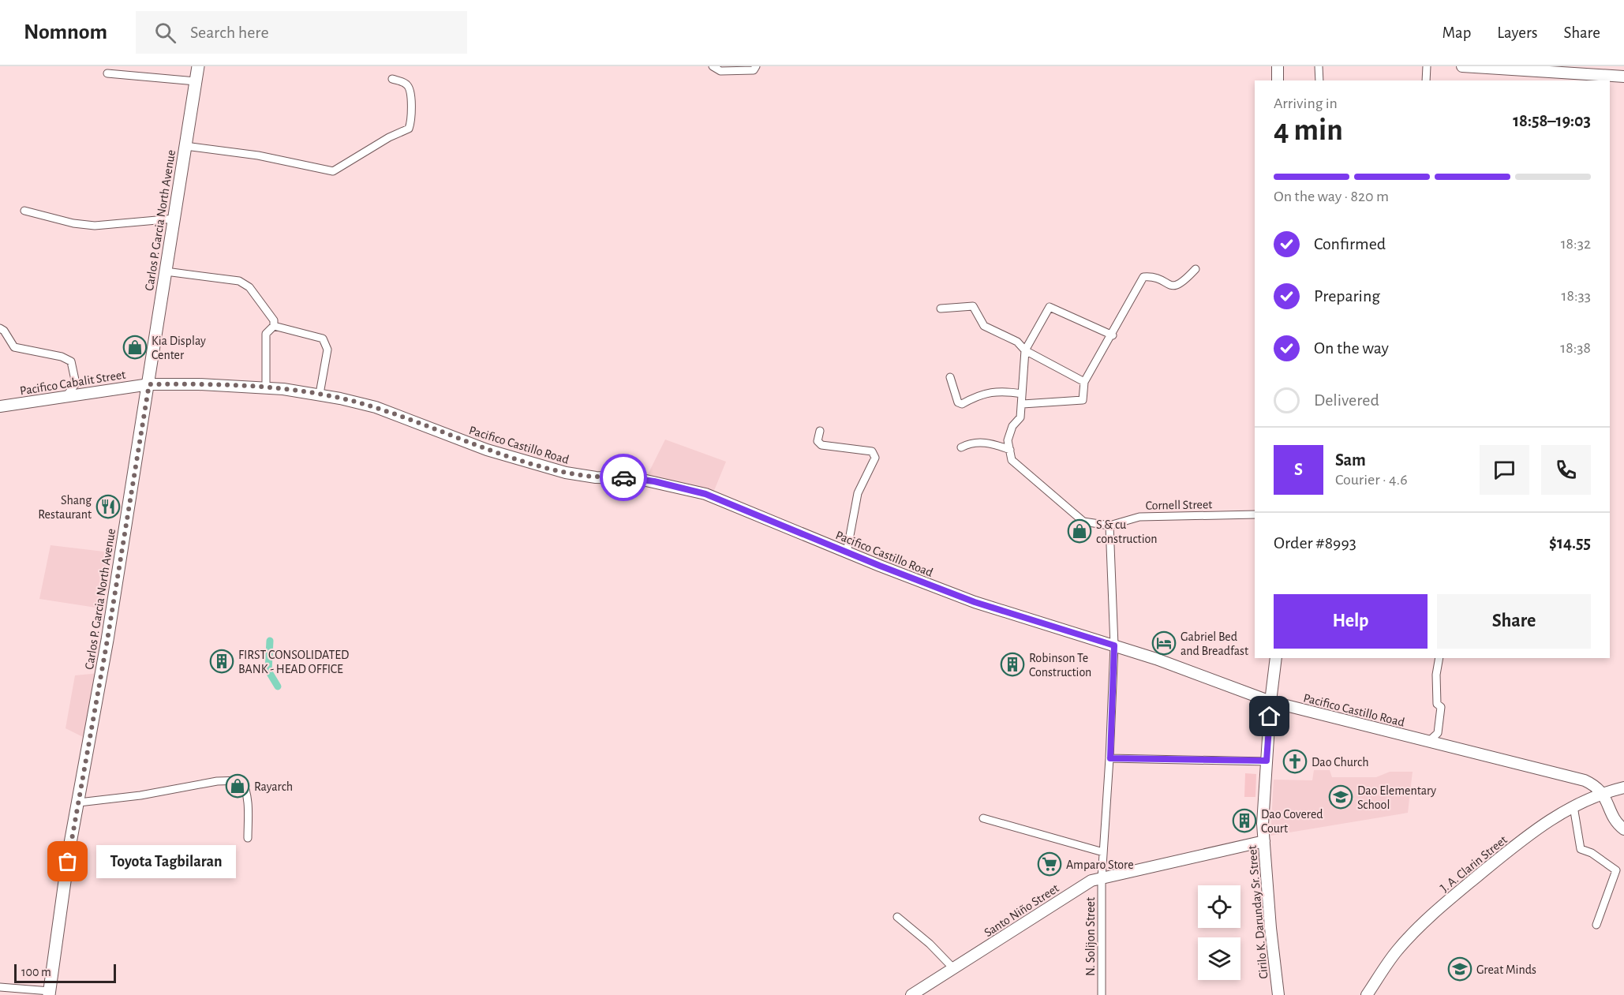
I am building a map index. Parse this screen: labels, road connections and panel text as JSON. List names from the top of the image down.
{
  "streets": {
    "main road": [
      "Carlos P. Garcia North Avenue",
      "Pacifico Cabalit Street",
      "Pacifico Castillo Road",
      "J. A. Clarin Street",
      "Santo Niño Street",
      "Cirilo K. Darunday Sr. Street"
    ],
    "street": ["Cornell Street", "N. Solijon Street"]
  },
  "crossings": [
    ["Carlos P. Garcia North Avenue", "Pacifico Cabalit Street"],
    ["Carlos P. Garcia North Avenue", "Pacifico Castillo Road"],
    ["Pacifico Cabalit Street", "Pacifico Castillo Road"],
    ["Pacifico Castillo Road", "J. A. Clarin Street"],
    ["Pacifico Castillo Road", "Cirilo K. Darunday Sr. Street"],
    ["Pacifico Castillo Road", "N. Solijon Street"],
    ["Santo Niño Street", "Cirilo K. Darunday Sr. Street"],
    ["Santo Niño Street", "N. Solijon Street"]
  ],
  "places": {
    "shop": ["Kia Display Center", "S & cu construction", "Rayarch"],
    "restaurant": ["Shang Restaurant"],
    "hotel": ["Gabriel Bed and Breadfast"],
    "building": ["FIRST CONSOLIDATED BANK - HEAD OFFICE", "Robinson Te Construction", "Dao Covered Court"],
    "church": ["Dao Church"],
    "school or university": ["Dao Elementary School", "Great Minds"],
    "other": ["Toyota Tagbilaran"],
    "supermarket": ["Amparo Store"]
  },
  "scale_bar": "100 m",
  "page": {
    "header": "Nomnom",
    "search": "Search here",
    "nav": ["Map", "Layers", "Share"],
    "heading": ["4 min", "Arriving in", "18:58–19:03"],
    "panel": [
      "Sam",
      "Courier · 4.6",
      "Order #8993",
      "$14.55"
    ],
    "bar": "On the way · 820 m",
    "list": [
      ["Confirmed", "18:32"],
      ["Preparing", "18:33"],
      ["On the way", "18:38"],
      "Delivered"
    ],
    "round": "S",
    "buttons": ["Help", "Share"],
    "bubble": "Toyota Tagbilaran",
    "scale": "100 m"
  }
}
